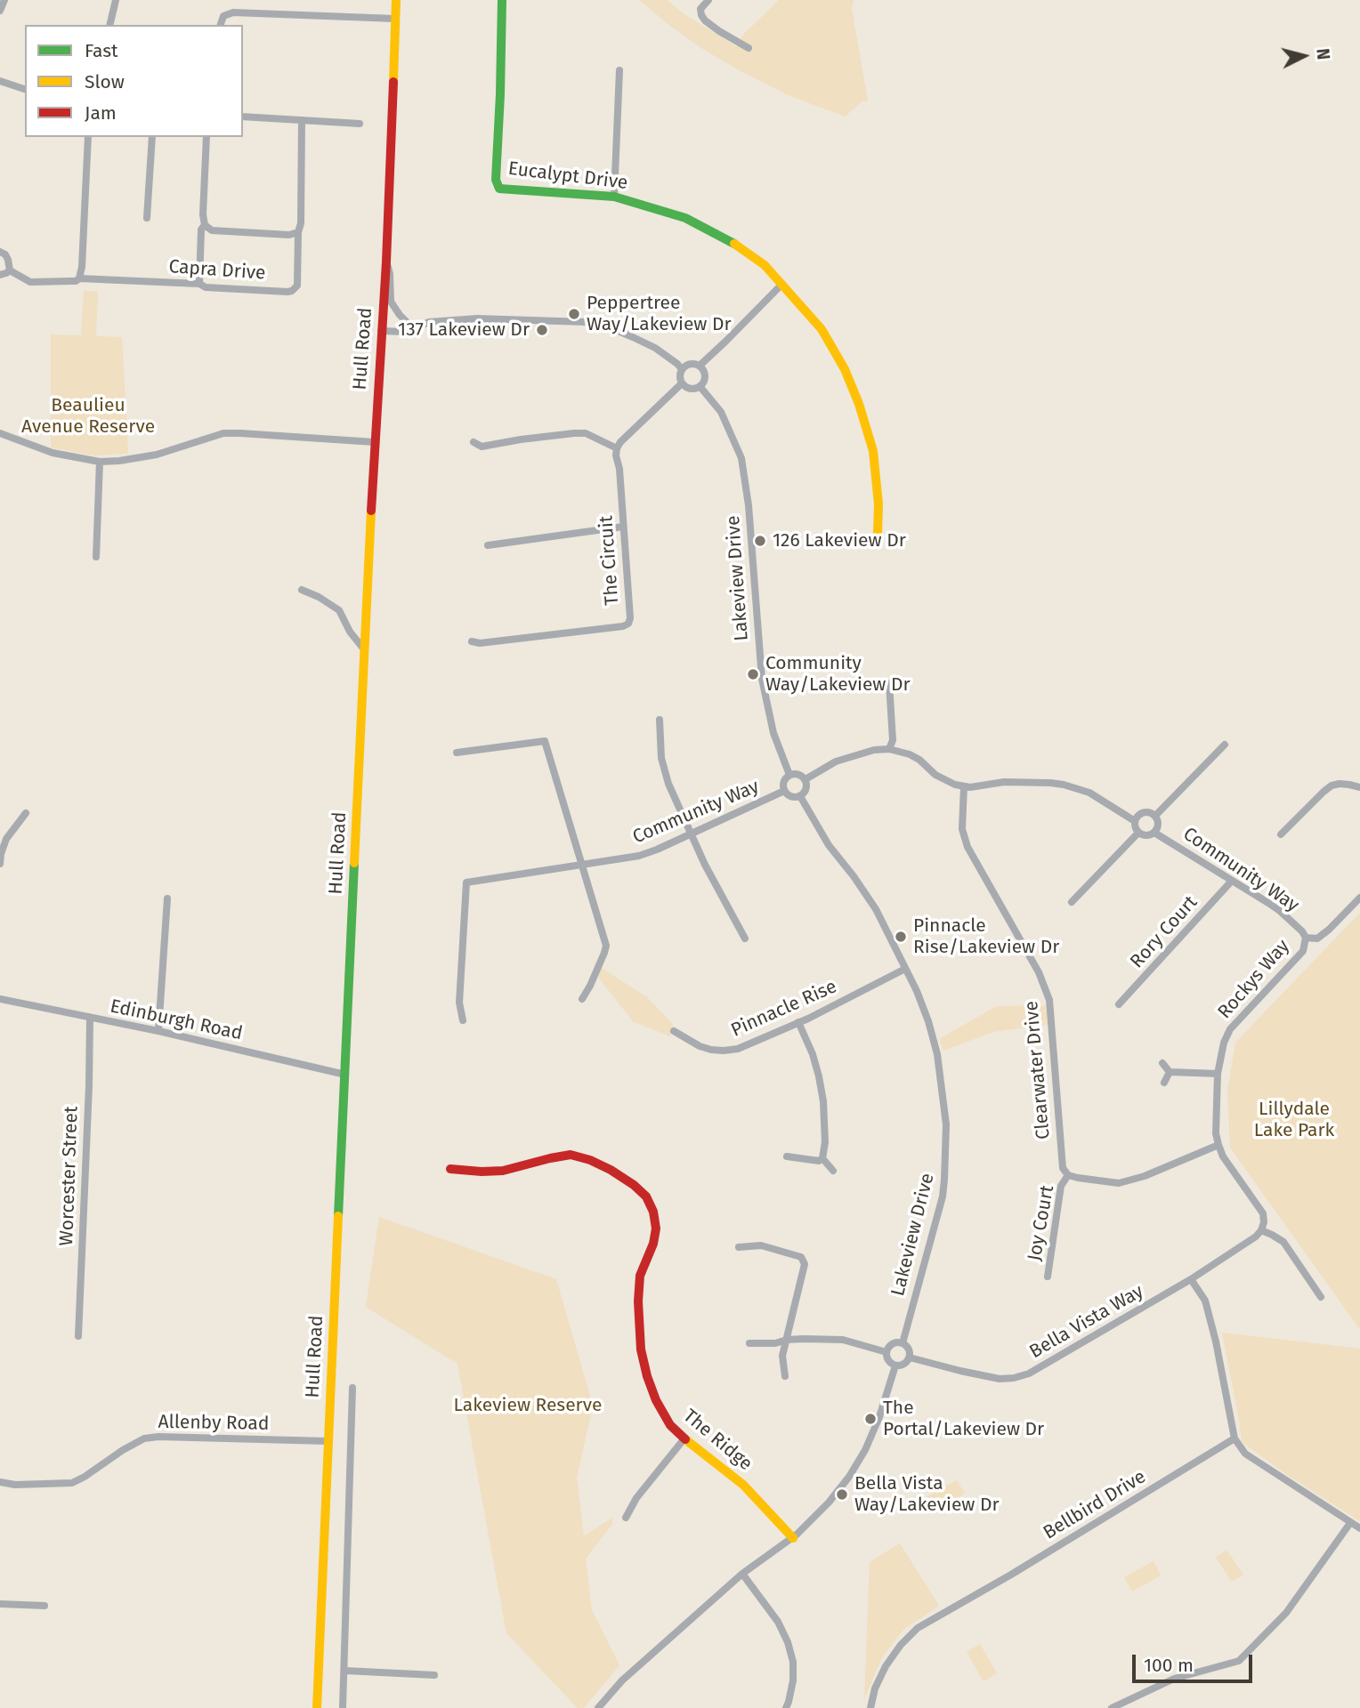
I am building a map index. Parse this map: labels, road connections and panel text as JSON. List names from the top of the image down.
{
  "streets": {
    "main road": ["Eucalypt Drive", "Hull Road", "The Ridge"],
    "street": [
      "Capra Drive",
      "The Circuit",
      "Lakeview Drive",
      "Community Way",
      "Rory Court",
      "Rockys Way",
      "Pinnacle Rise",
      "Edinburgh Road",
      "Clearwater Drive",
      "Worcester Street",
      "Joy Court",
      "Bella Vista Way",
      "Allenby Road",
      "Bellbird Drive"
    ]
  },
  "crossings": [
    ["Hull Road", "Edinburgh Road"],
    ["Hull Road", "Allenby Road"],
    ["Lakeview Drive", "Community Way"],
    ["Lakeview Drive", "Pinnacle Rise"],
    ["Lakeview Drive", "Bella Vista Way"],
    ["Community Way", "Rory Court"],
    ["Community Way", "Rockys Way"],
    ["Rockys Way", "Bella Vista Way"],
    ["Edinburgh Road", "Worcester Street"],
    ["Clearwater Drive", "Joy Court"]
  ],
  "parks": ["Beaulieu Avenue Reserve", "Lillydale Lake Park", "Lakeview Reserve"],
  "places": [
    "Peppertree Way/Lakeview Dr",
    "137 Lakeview Dr",
    "126 Lakeview Dr",
    "Community Way/Lakeview Dr",
    "Pinnacle Rise/Lakeview Dr",
    "The Portal/Lakeview Dr",
    "Bella Vista Way/Lakeview Dr"
  ],
  "legend": ["Fast", "Slow", "Jam"],
  "scale_bar": "100 m",
  "north": "right"
}
